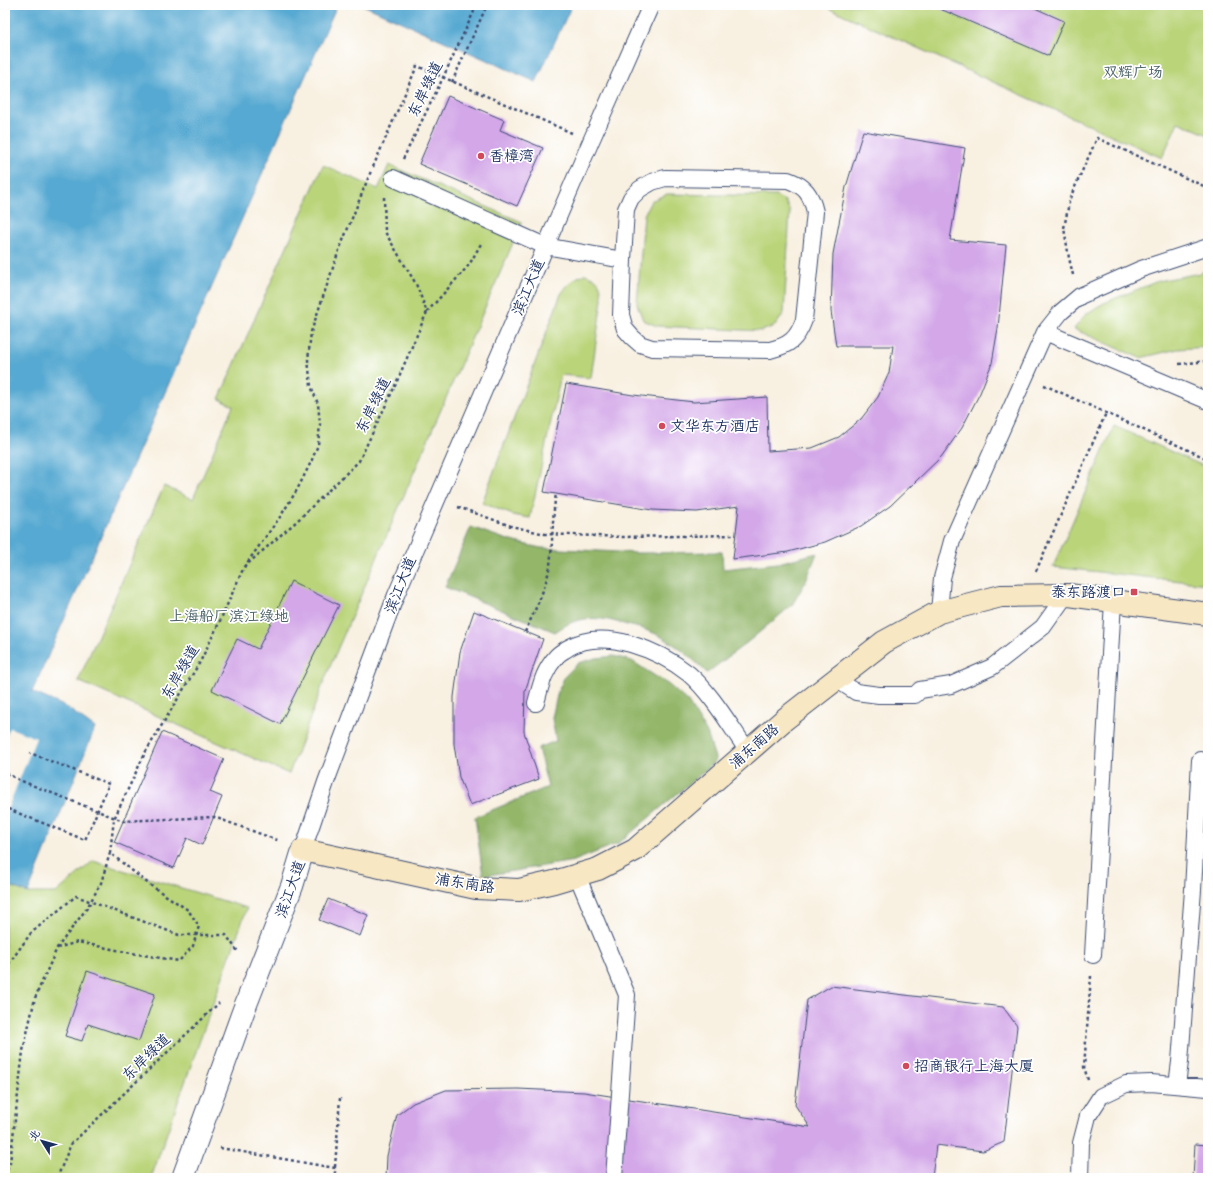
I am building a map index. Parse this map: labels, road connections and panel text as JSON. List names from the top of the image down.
{
  "streets": {
    "street": ["滨江大道", "浦东南路"],
    "path": ["东岸绿道"]
  },
  "crossings": [
    ["滨江大道", "浦东南路"]
  ],
  "parks": ["双辉广场", "上海船厂滨江绿地"],
  "places": {
    "other": ["香樟湾", "文华东方酒店", "招商银行上海大厦"],
    "transit": ["泰东路渡口"]
  },
  "north": "top left"
}
